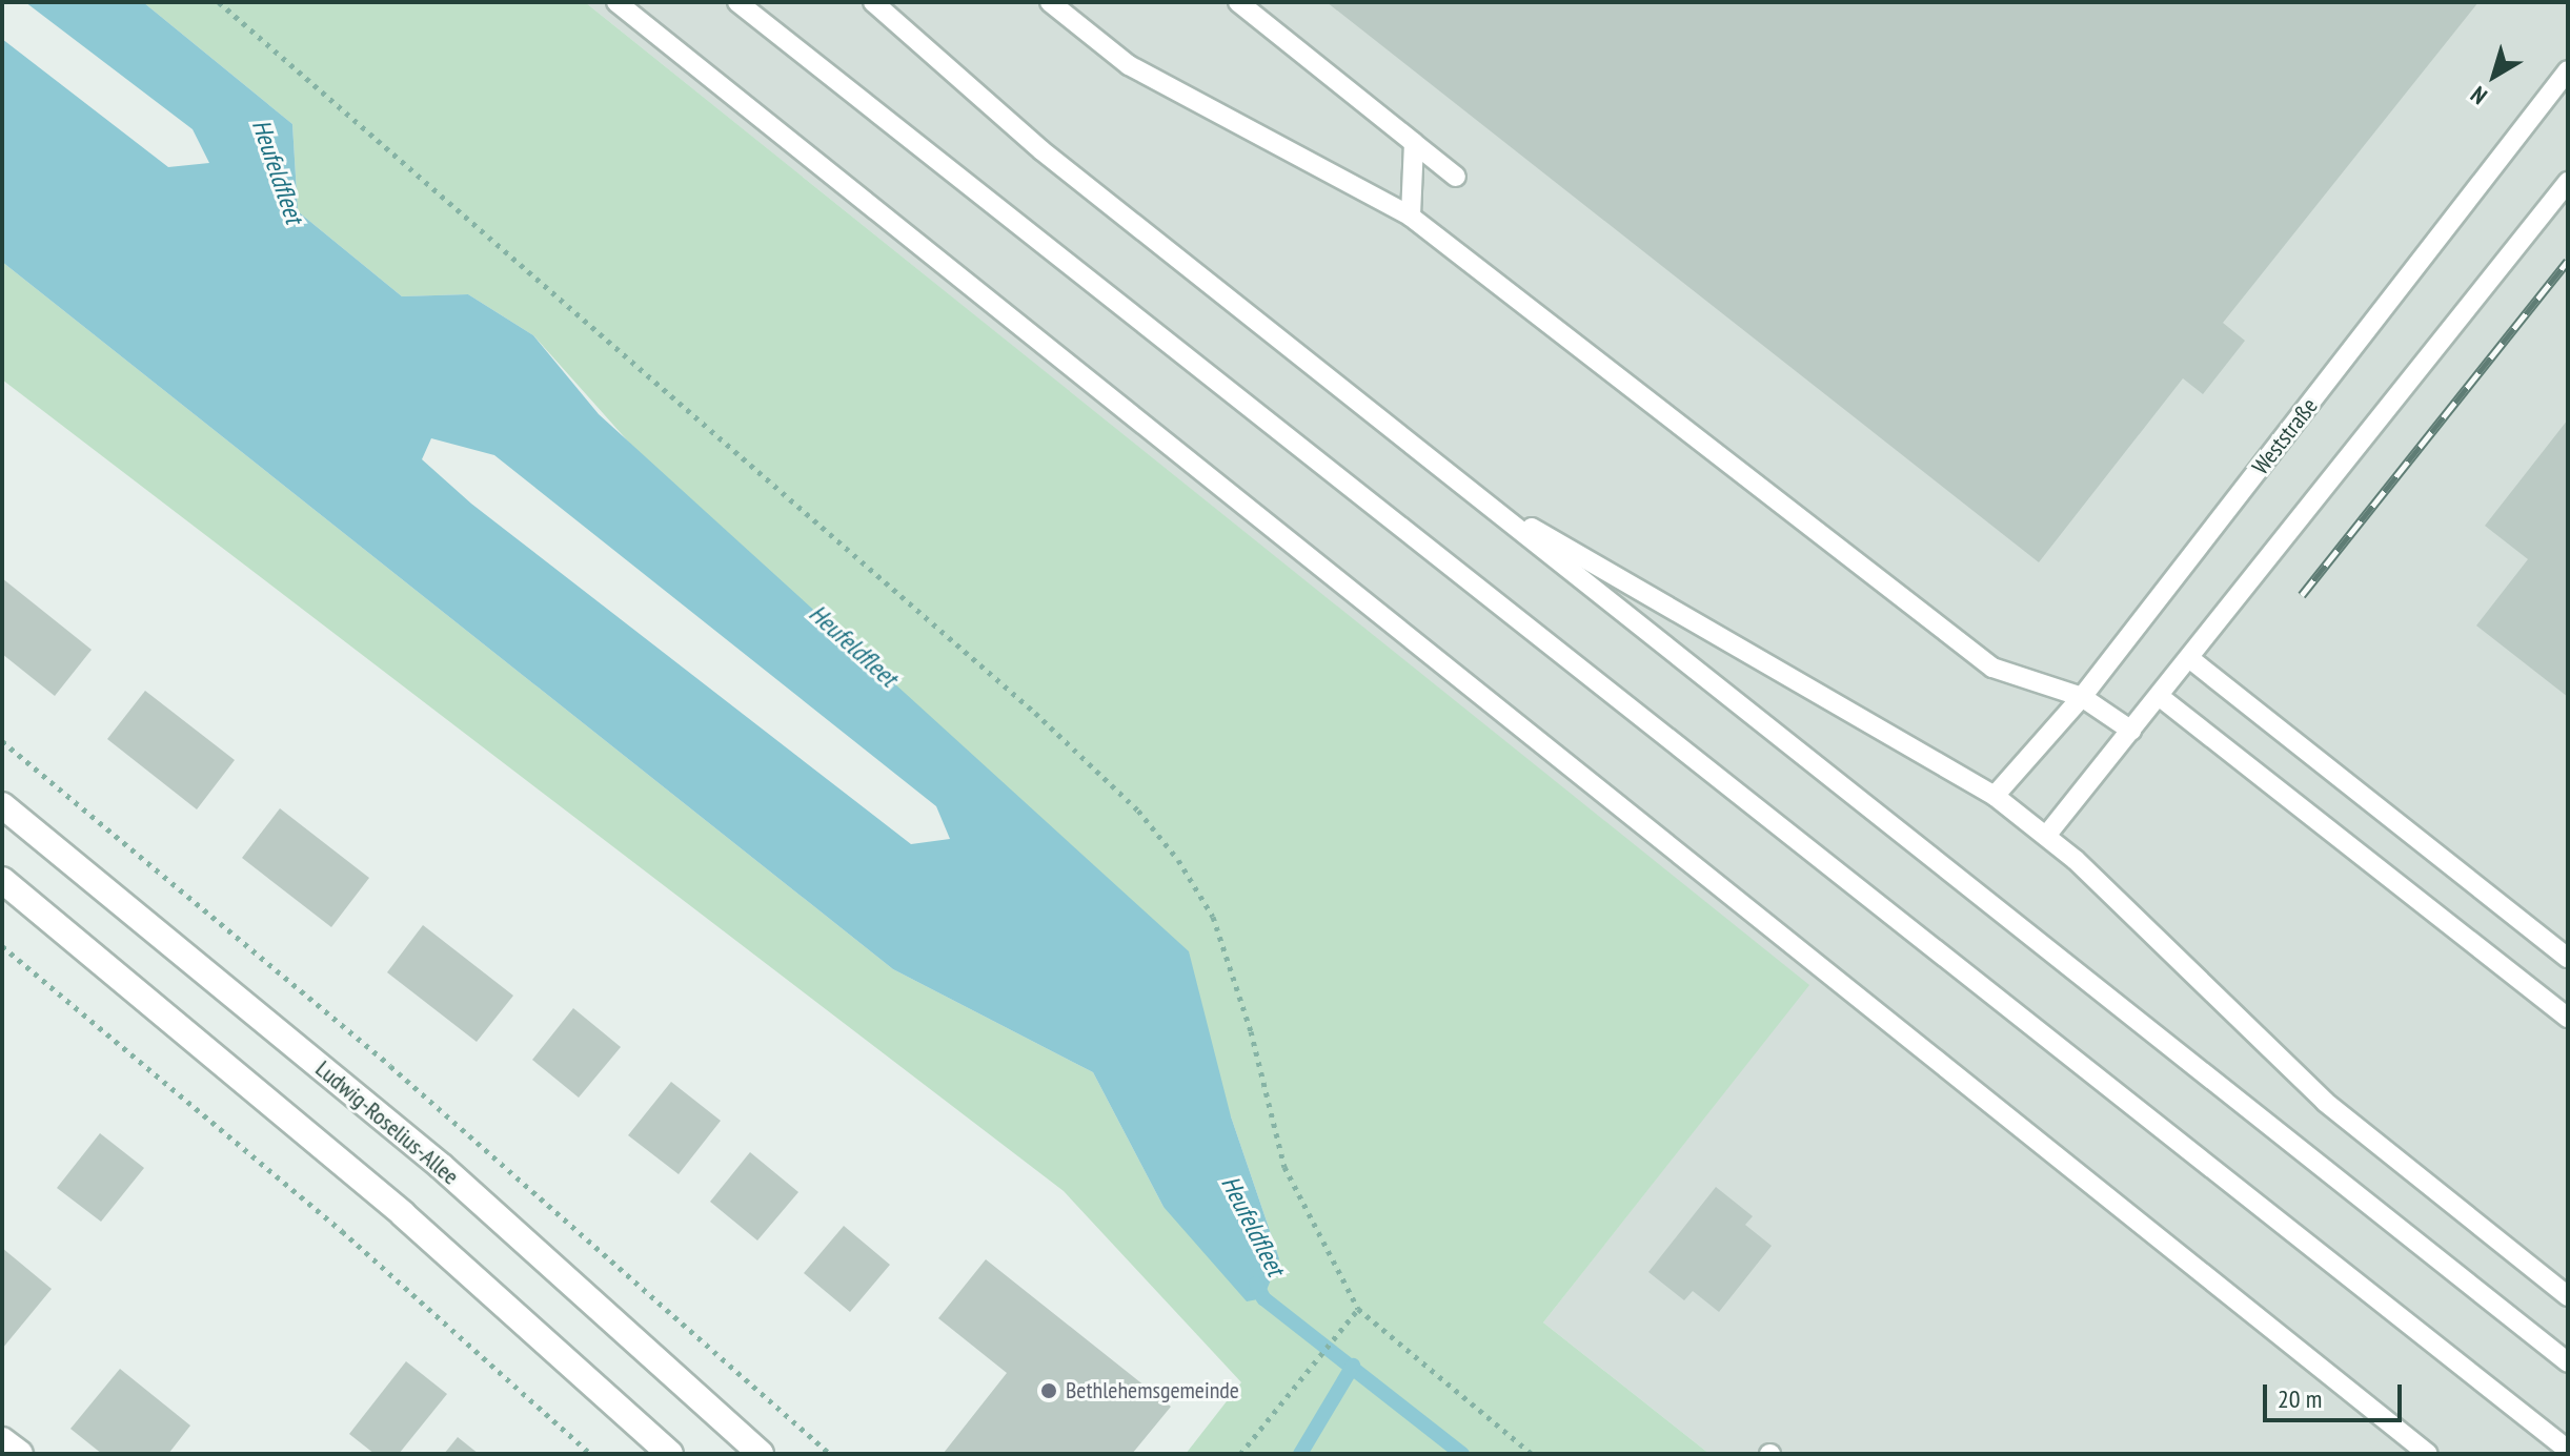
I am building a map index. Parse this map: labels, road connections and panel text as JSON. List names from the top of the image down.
{
  "streets": {
    "main road": ["Ludwig-Roselius-Allee"],
    "lane": ["Weststraße"]
  },
  "water": ["Heufeldfleet"],
  "places": ["Bethlehemsgemeinde"],
  "scale_bar": "20 m",
  "north": "bottom left"
}
